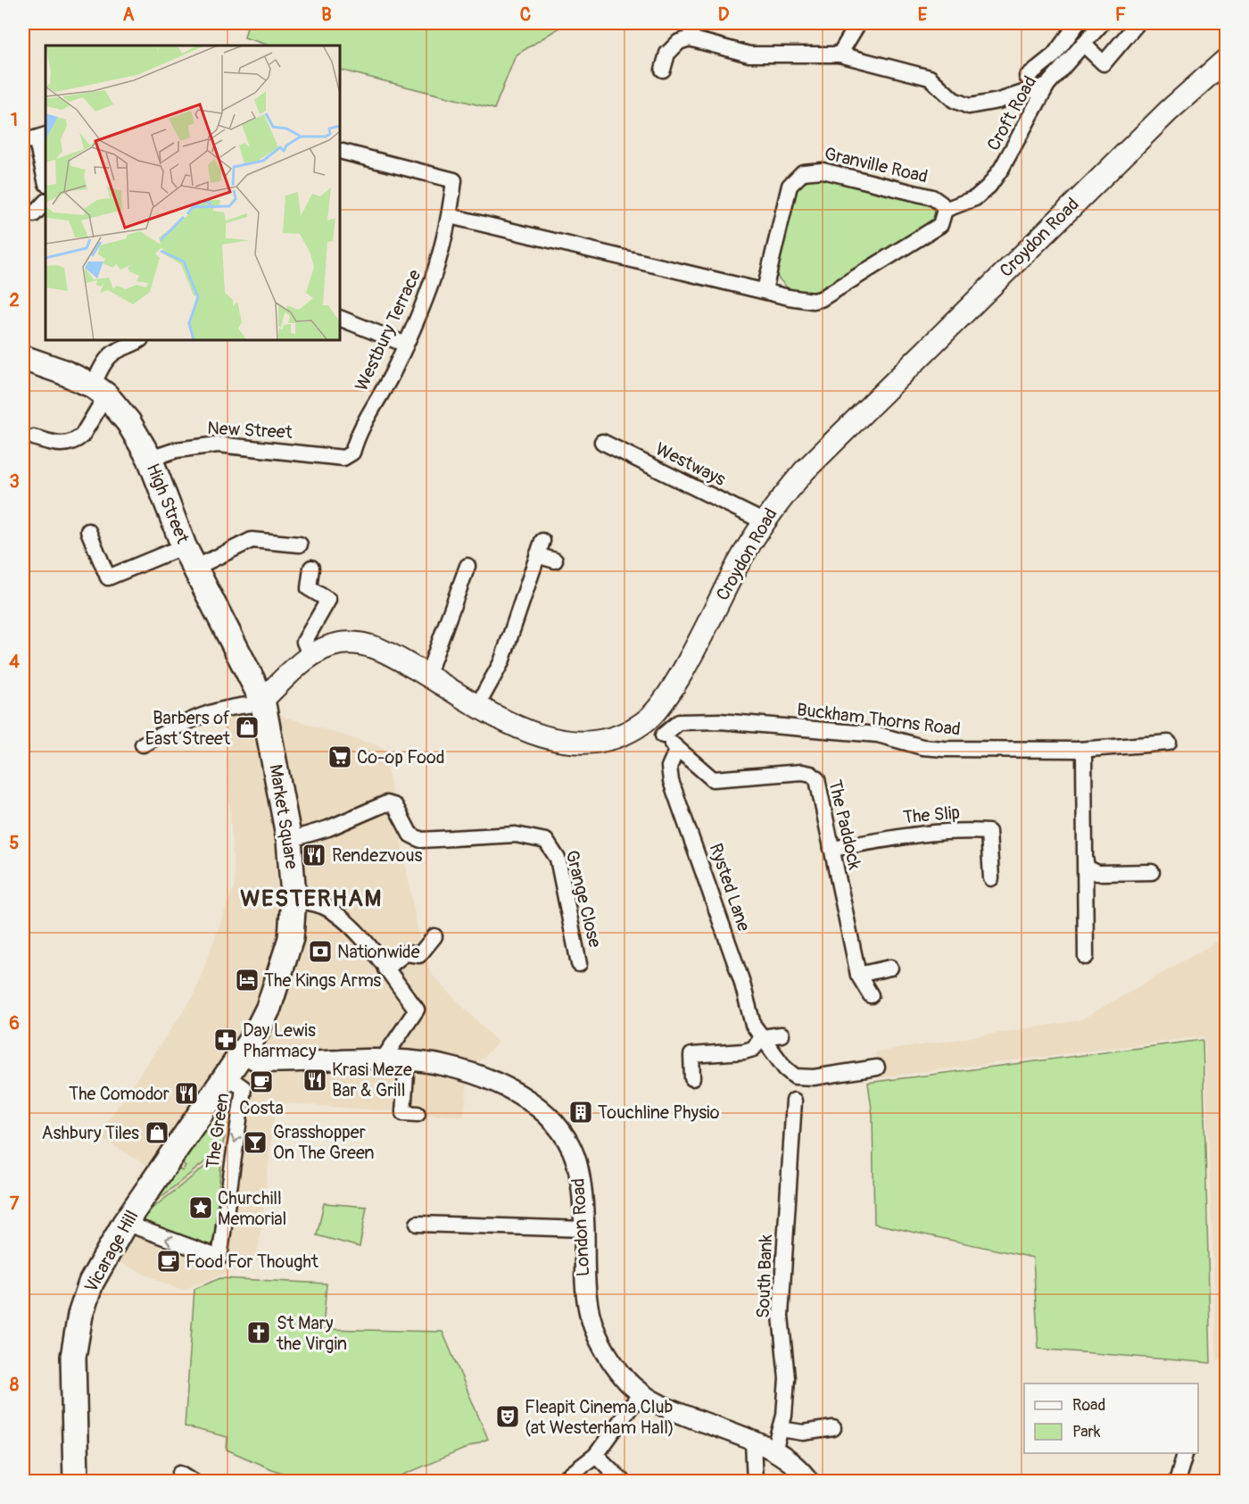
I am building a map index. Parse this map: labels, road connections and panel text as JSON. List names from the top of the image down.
{
  "streets": {
    "main road": [
      "Croydon Road",
      "High Street",
      "Market Square",
      "Vicarage Hill"
    ],
    "street": [
      "Croft Road",
      "Granville Road",
      "Westbury Terrace",
      "New Street",
      "Westways",
      "Buckham Thorns Road",
      "The Slip",
      "The Paddock",
      "Rysted Lane",
      "Grange Close",
      "The Green",
      "London Road",
      "South Bank"
    ]
  },
  "crossings": [
    ["Croft Road", "Granville Road"],
    ["Croydon Road", "Westways"],
    ["Croydon Road", "High Street"],
    ["Croydon Road", "Market Square"],
    ["Croydon Road", "The Paddock"],
    ["Westbury Terrace", "New Street"],
    ["New Street", "High Street"],
    ["High Street", "Market Square"],
    ["Buckham Thorns Road", "The Paddock"],
    ["The Slip", "The Paddock"],
    ["Market Square", "Grange Close"],
    ["Market Square", "London Road"],
    ["Market Square", "Vicarage Hill"],
    ["The Paddock", "Rysted Lane"],
    ["The Green", "Vicarage Hill"],
    ["London Road", "Vicarage Hill"],
    ["London Road", "South Bank"]
  ],
  "districts": ["WESTERHAM"],
  "places": {
    "shop": ["Barbers of East Street", "Ashbury Tiles"],
    "supermarket": ["Co-op Food"],
    "restaurant": ["Rendezvous", "Krasi Meze Bar & Grill", "The Comodor"],
    "bank": ["Nationwide"],
    "hotel": ["The Kings Arms"],
    "pharmacy": ["Day Lewis Pharmacy"],
    "cafe": ["Costa", "Food For Thought"],
    "building": ["Touchline Physio"],
    "bar": ["Grasshopper On The Green"],
    "place": ["Churchill Memorial"],
    "church": ["St Mary the Virgin"],
    "theatre": ["Fleapit Cinema Club (at Westerham Hall)"]
  },
  "legend": ["Road", "Park"],
  "grid": {
    "columns": [
      "A",
      "B",
      "C",
      "D",
      "E",
      "F"
    ],
    "rows": [
      "1",
      "2",
      "3",
      "4",
      "5",
      "6",
      "7",
      "8"
    ]
  }
}
